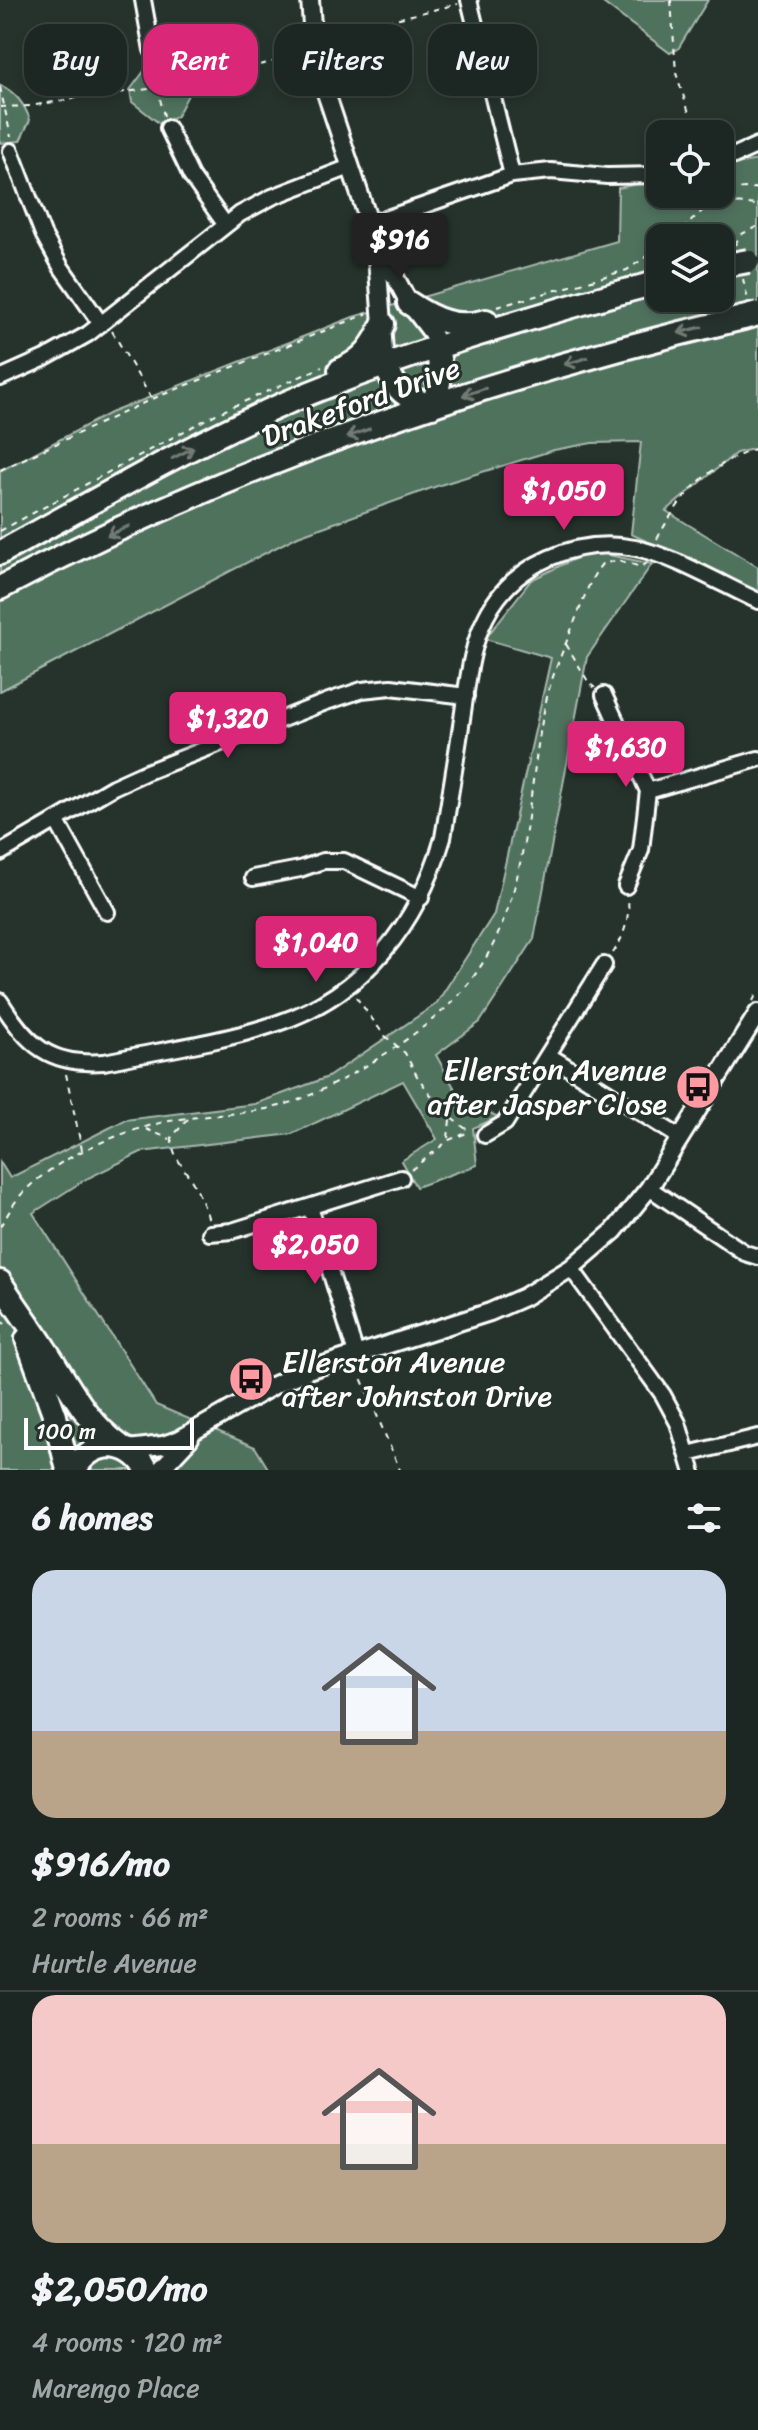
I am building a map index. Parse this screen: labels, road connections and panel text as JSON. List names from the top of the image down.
{
  "streets": {
    "main road": ["Drakeford Drive"]
  },
  "places": {
    "bus stop": ["Ellerston Avenue after Jasper Close", "Ellerston Avenue after Johnston Drive"]
  },
  "scale_bar": "100 m",
  "page": {
    "chip": [
      "Buy",
      "Rent",
      "Filters",
      "New"
    ],
    "price": [
      "$916",
      "$1,050",
      "$1,320",
      "$1,630",
      "$1,040",
      "$2,050"
    ],
    "scale": "100 m",
    "heading": "6 homes",
    "list": [
      {
        "name": "$916/mo",
        "note": "2 rooms · 66 m² · Hurtle Avenue"
      },
      {
        "name": "$2,050/mo",
        "note": "4 rooms · 120 m² · Marengo Place"
      }
    ]
  }
}
